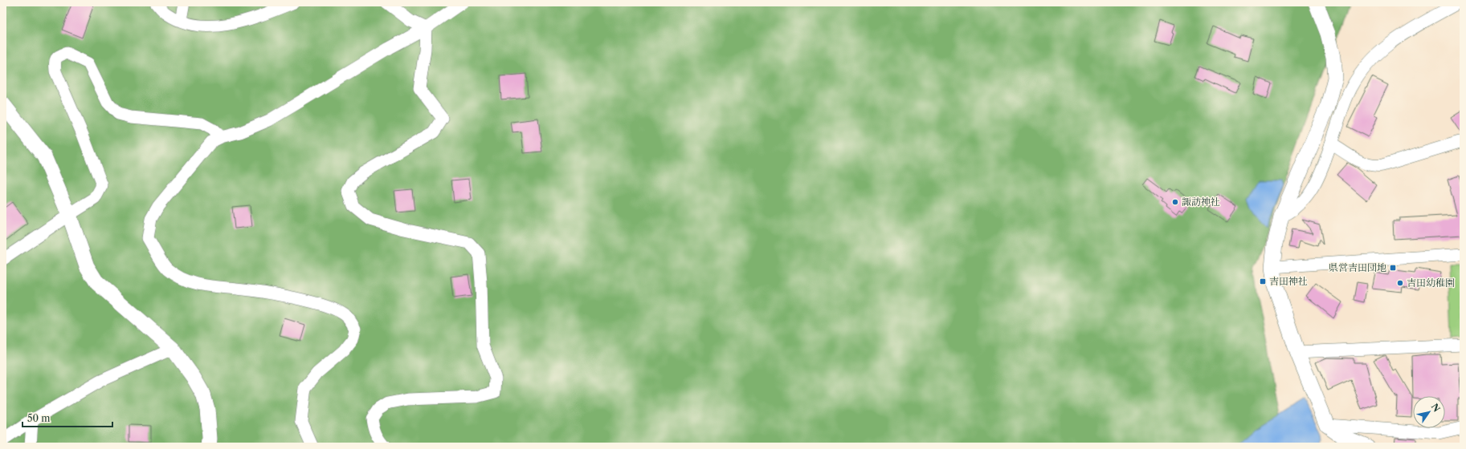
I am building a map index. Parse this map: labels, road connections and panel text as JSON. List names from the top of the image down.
{
  "places": {
    "other": ["諏訪神社", "吉田幼稚園"],
    "transit": ["県営吉田団地", "吉田神社"]
  },
  "scale_bar": "50 m",
  "north": "top right"
}
